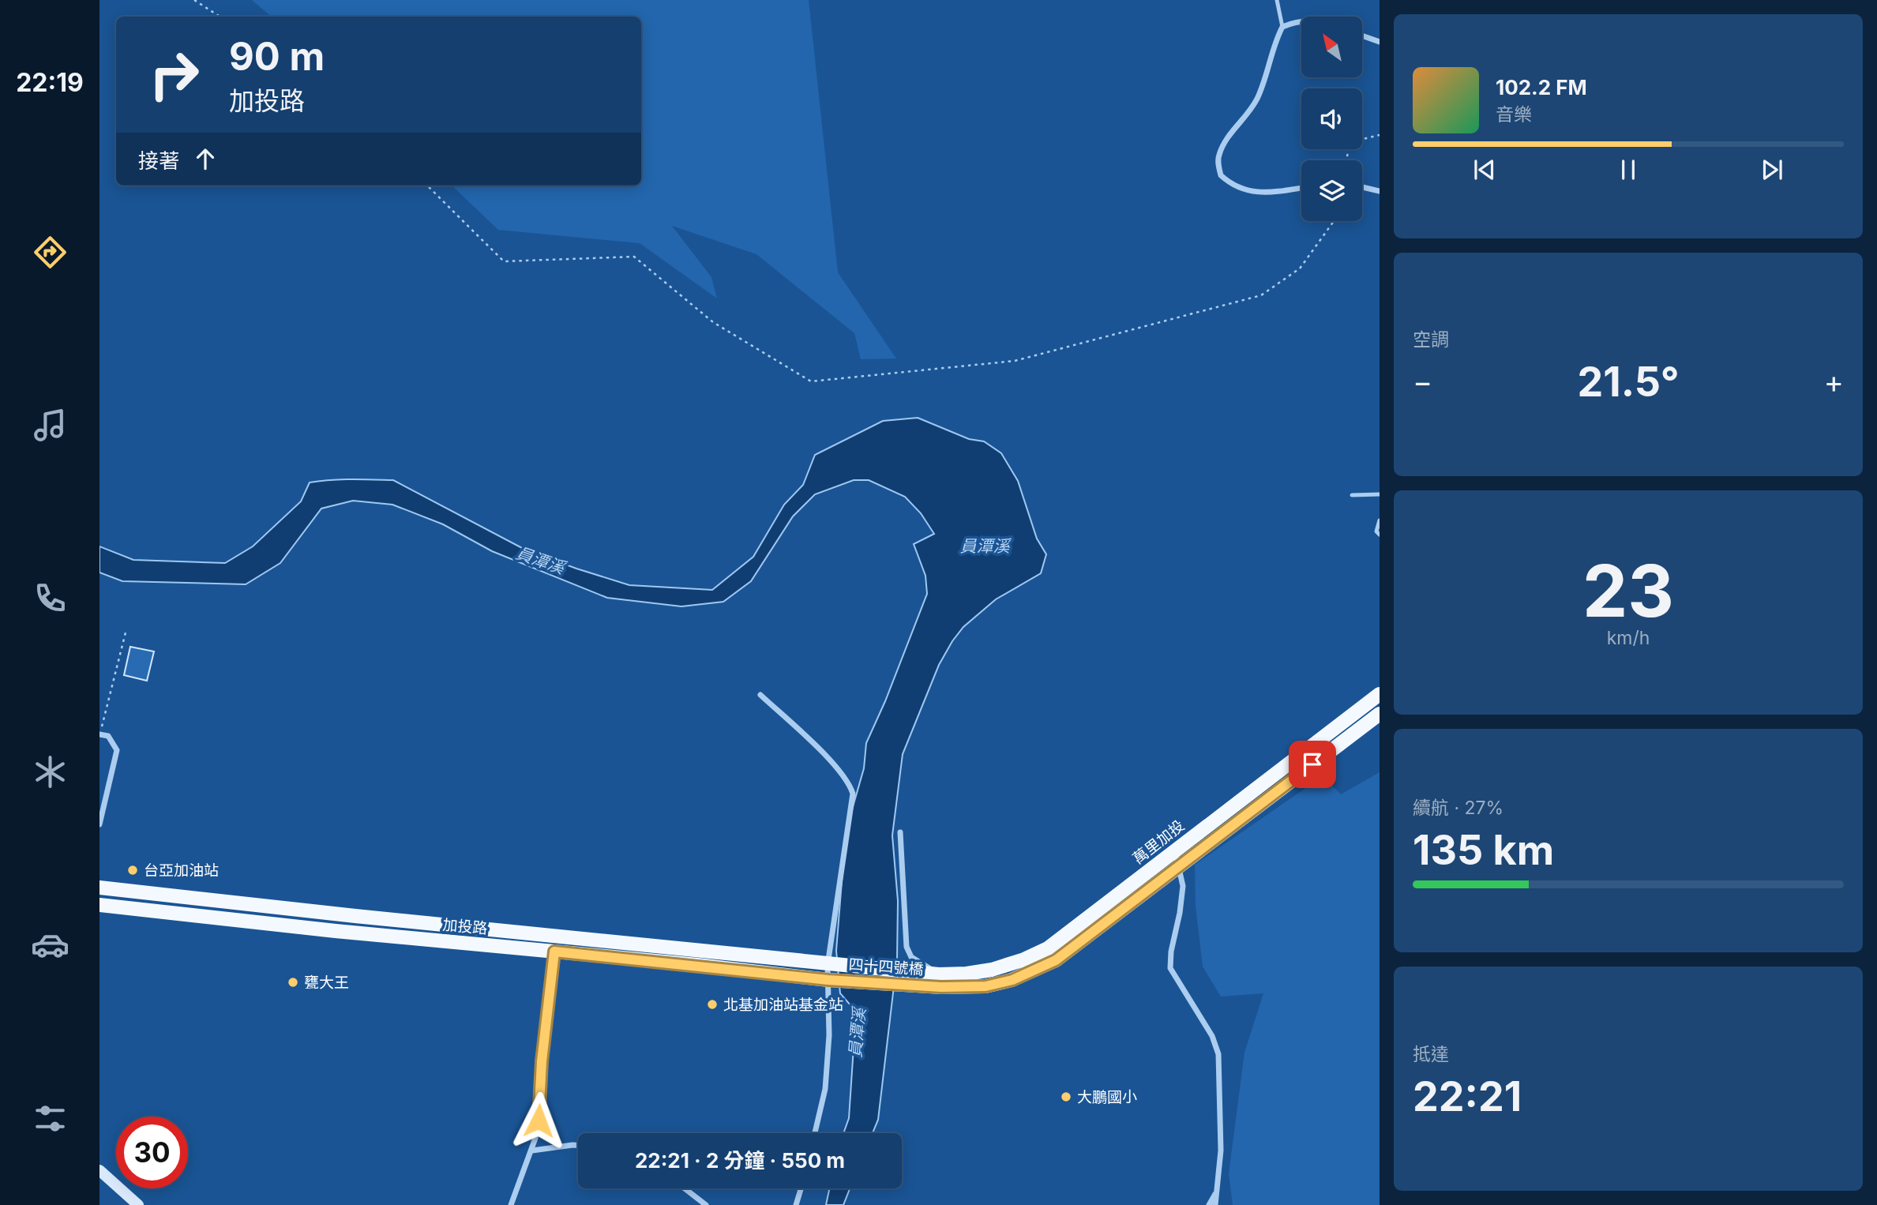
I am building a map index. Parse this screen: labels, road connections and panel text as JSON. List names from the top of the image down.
{
  "streets": {
    "main road": ["萬里加投", "加投路", "四十四號橋"]
  },
  "crossings": [
    ["萬里加投", "四十四號橋"],
    ["加投路", "四十四號橋"]
  ],
  "water": ["員潭溪"],
  "places": [
    "台亞加油站",
    "甕大王",
    "北基加油站基金站",
    "大鵬國小"
  ],
  "north": "top left",
  "page": {
    "tabs": "22:19",
    "turn": ["90 m", "加投路"],
    "song": ["102.2 FM", "音樂"],
    "then": "接著",
    "tile": [
      "空調",
      ["23", "km/h"],
      ["續航 · 27%", "135 km"],
      ["抵達", "22:21"]
    ],
    "heat": ["−", "21.5°", "+"],
    "limit": "30",
    "trip": "22:21 · 2 分鐘 · 550 m"
  }
}
